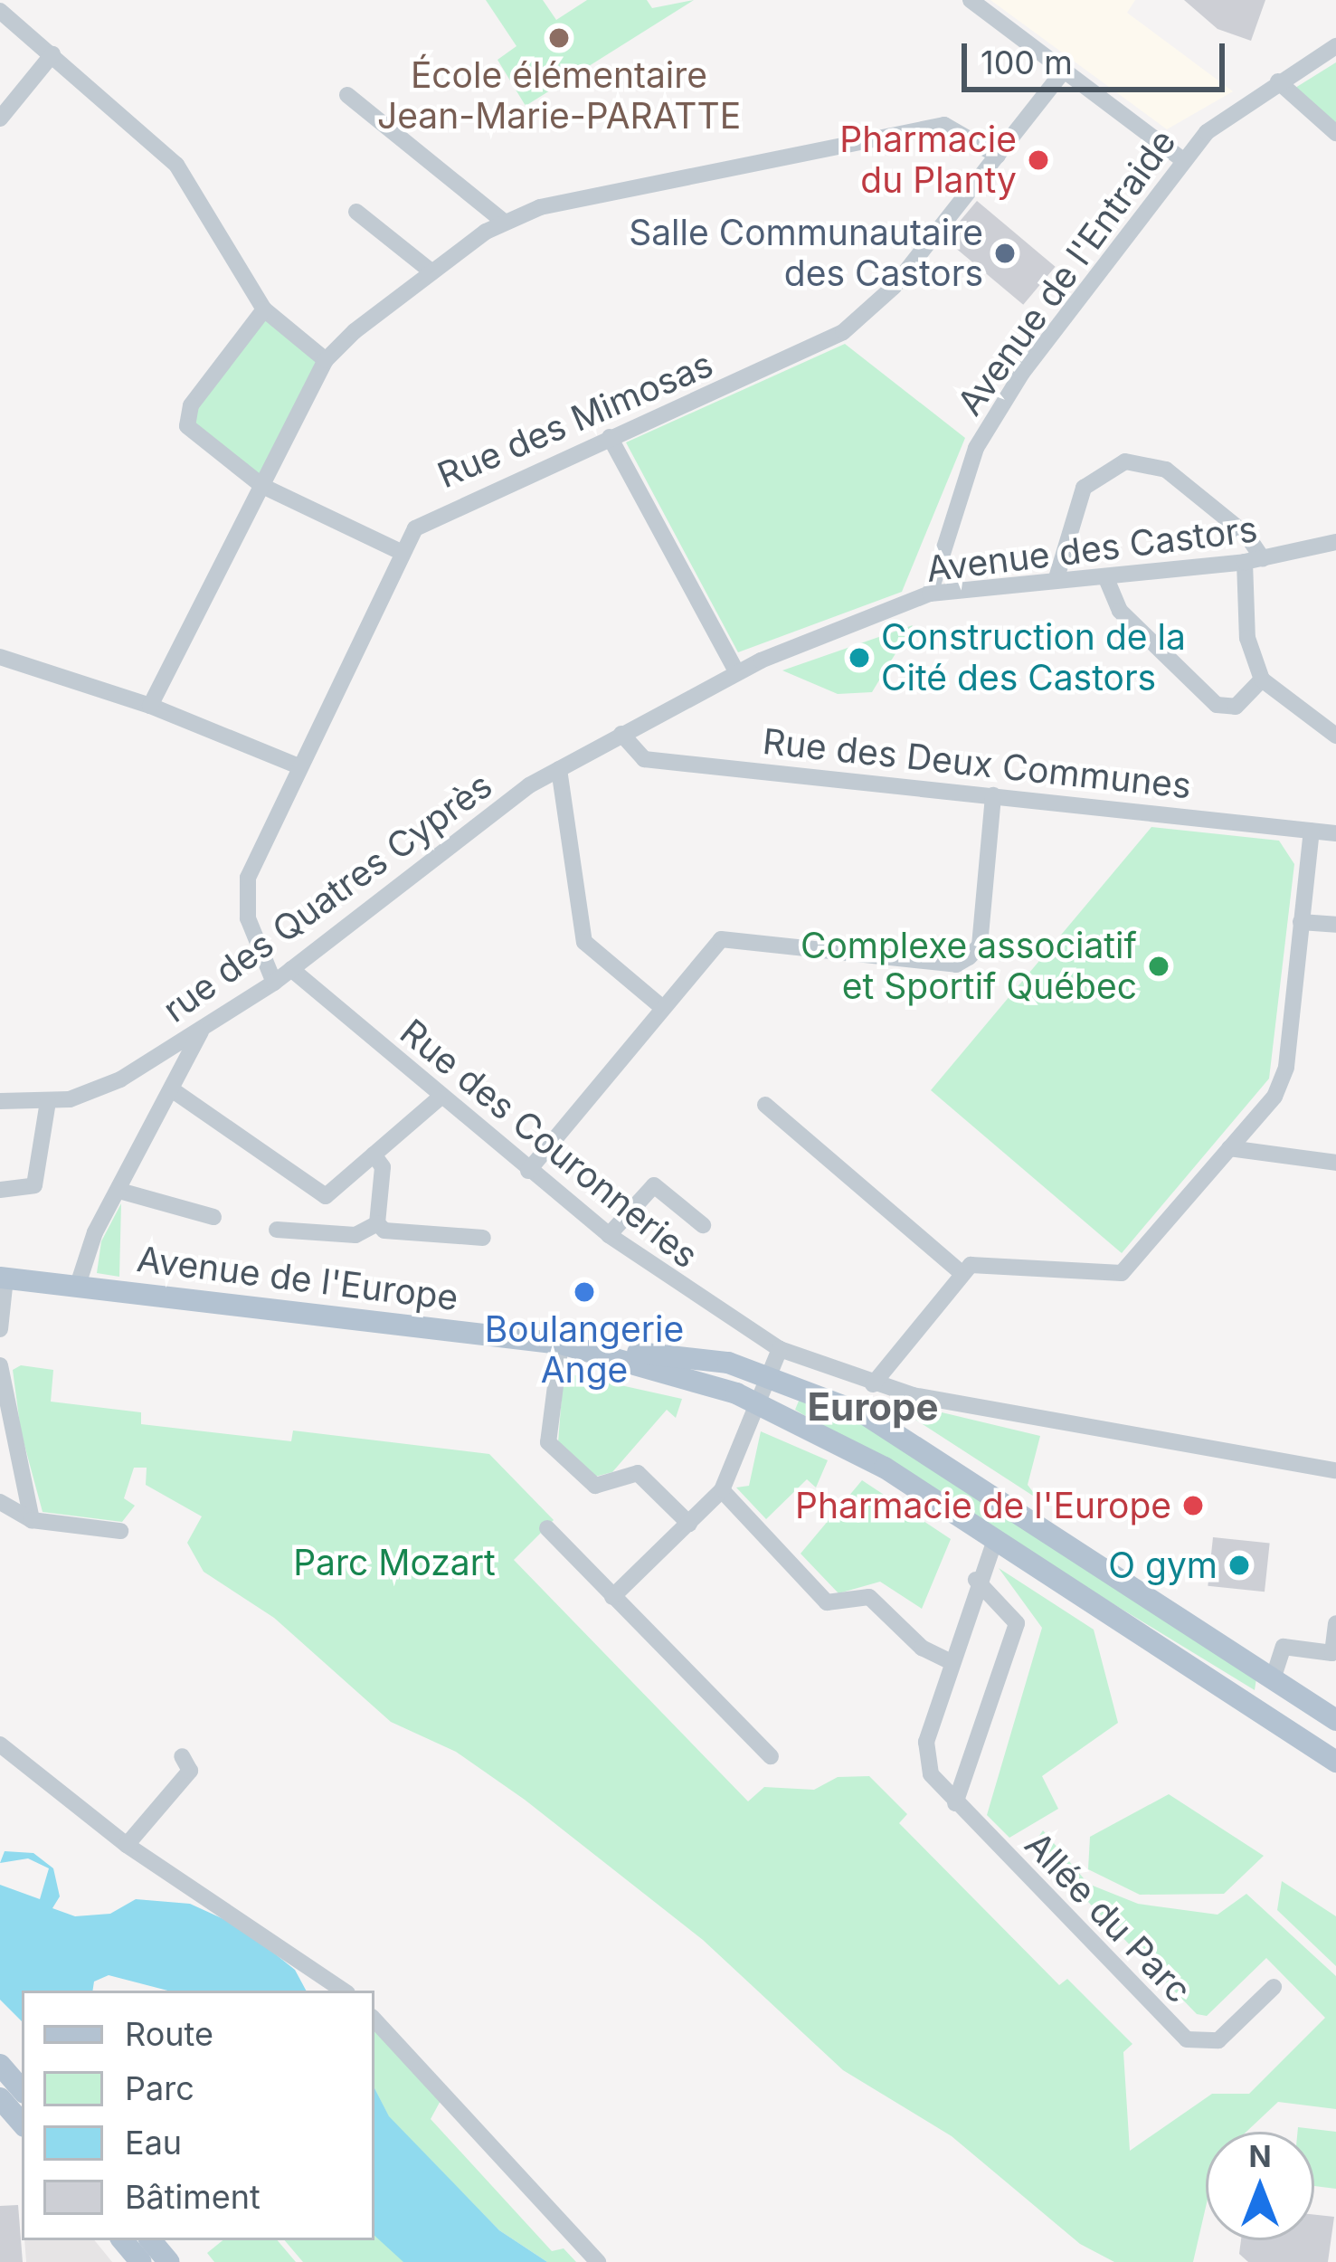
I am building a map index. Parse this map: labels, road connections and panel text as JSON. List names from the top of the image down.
{
  "streets": {
    "main road": ["Avenue de l'Europe"],
    "street": [
      "Avenue de l'Entraide",
      "Rue des Mimosas",
      "Avenue des Castors",
      "Rue des Deux Communes",
      "rue des Quatres Cyprès",
      "Rue des Couronneries",
      "Allée du Parc"
    ]
  },
  "crossings": [
    ["Avenue de l'Entraide", "Avenue des Castors"],
    ["Rue des Mimosas", "rue des Quatres Cyprès"],
    ["Avenue des Castors", "Rue des Deux Communes"],
    ["Avenue des Castors", "rue des Quatres Cyprès"],
    ["Rue des Deux Communes", "rue des Quatres Cyprès"],
    ["rue des Quatres Cyprès", "Rue des Couronneries"],
    ["Avenue de l'Europe", "Allée du Parc"]
  ],
  "districts": ["Europe"],
  "parks": ["Parc Mozart"],
  "places": [
    "École élémentaire Jean-Marie-PARATTE",
    "Pharmacie du Planty",
    "Salle Communautaire des Castors",
    "Construction de la Cité des Castors",
    "Complexe associatif et Sportif Québec",
    "Boulangerie Ange",
    "Pharmacie de l'Europe",
    "O gym"
  ],
  "legend": [
    "Route",
    "Parc",
    "Eau",
    "Bâtiment"
  ],
  "scale_bar": "100 m",
  "north": "top"
}
